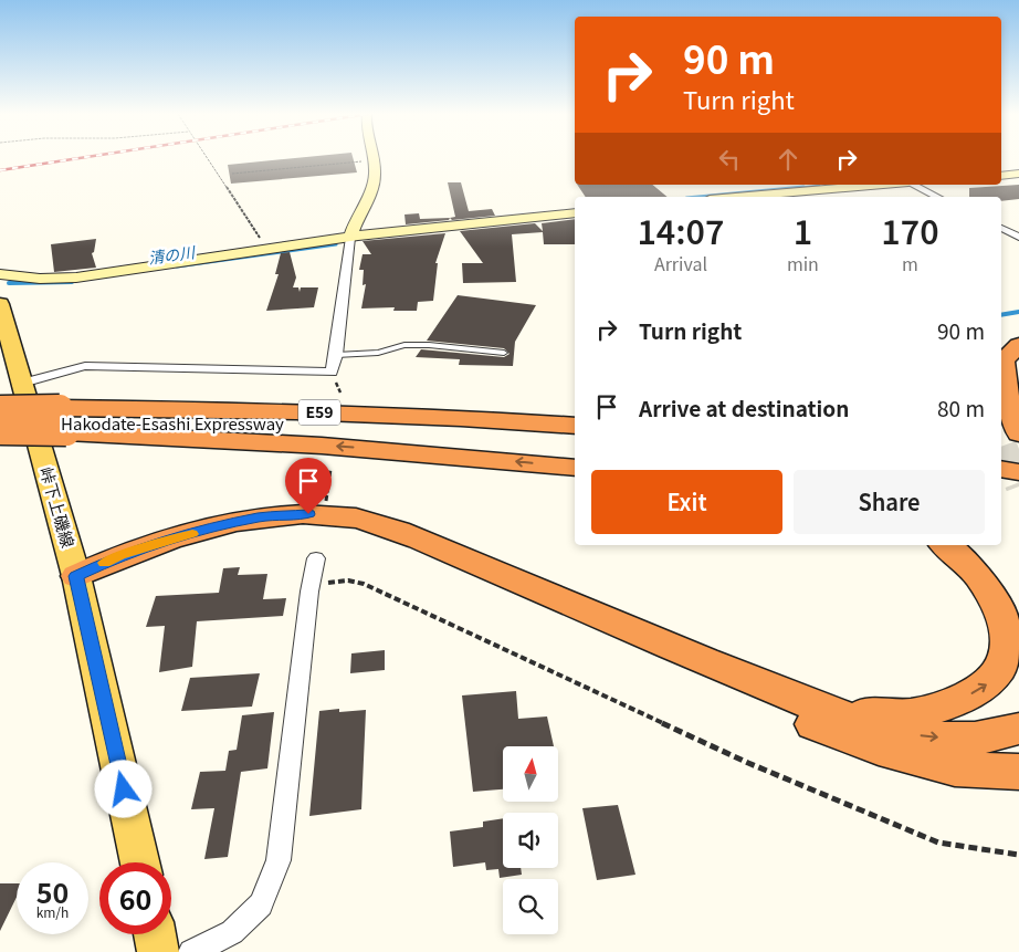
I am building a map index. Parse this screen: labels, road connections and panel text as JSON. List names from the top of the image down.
{
  "streets": {
    "highway": ["E59", "Hakodate-Esashi Expressway"],
    "main road": ["峠下上磯線"]
  },
  "water": ["清の川"],
  "north": "top",
  "page": {
    "turn": ["90 m", "Turn right"],
    "eta": [
      "14:07",
      "Arrival",
      "1",
      "min",
      "170",
      "m"
    ],
    "list": [
      {
        "name": "Turn right",
        "value": "90 m"
      },
      {
        "name": "Arrive at destination",
        "value": "80 m"
      }
    ],
    "buttons": ["Exit", "Share"],
    "speed": "50 km/h",
    "limit": "60"
  }
}
